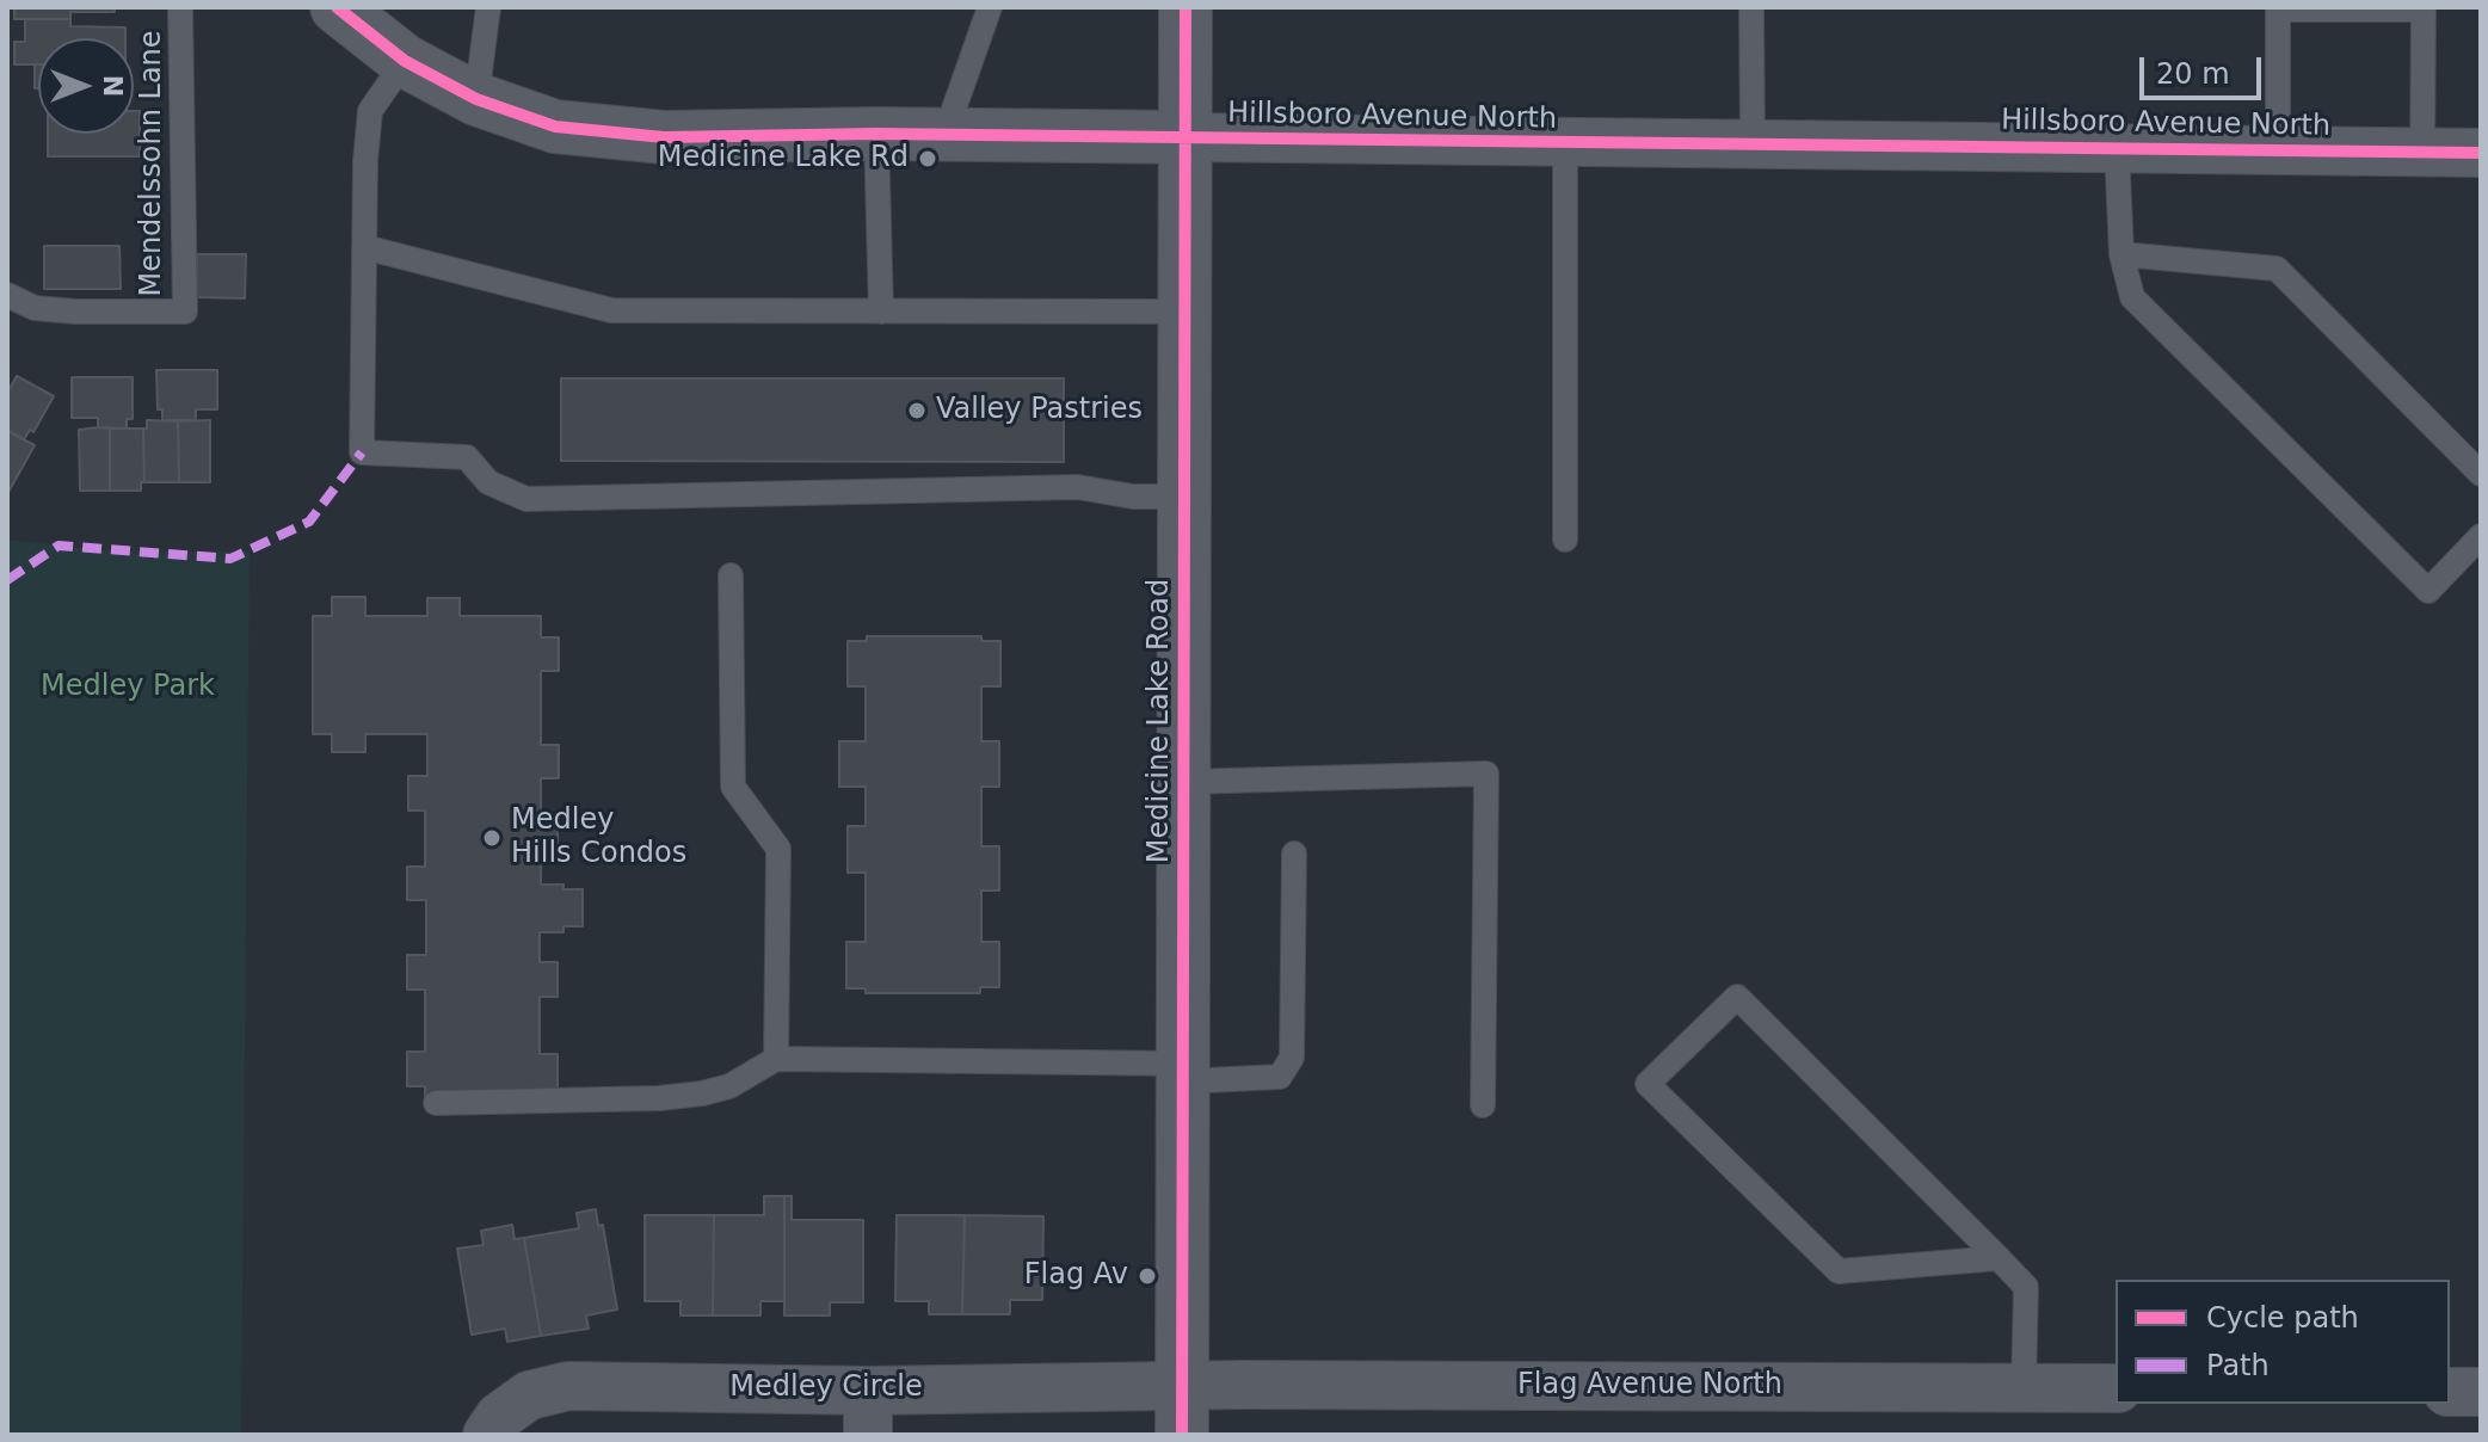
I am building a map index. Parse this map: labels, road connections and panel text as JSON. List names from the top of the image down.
{
  "streets": {
    "street": [
      "Hillsboro Avenue North",
      "Medicine Lake Road",
      "Flag Avenue North",
      "Medley Circle"
    ],
    "lane": ["Mendelssohn Lane"]
  },
  "crossings": [
    ["Hillsboro Avenue North", "Medicine Lake Road"],
    ["Medicine Lake Road", "Flag Avenue North"],
    ["Medicine Lake Road", "Medley Circle"],
    ["Flag Avenue North", "Medley Circle"]
  ],
  "parks": ["Medley Park"],
  "places": [
    "Medicine Lake Rd",
    "Valley Pastries",
    "Medley Hills Condos",
    "Flag Av"
  ],
  "legend": ["Cycle path", "Path"],
  "scale_bar": "20 m",
  "north": "right"
}
